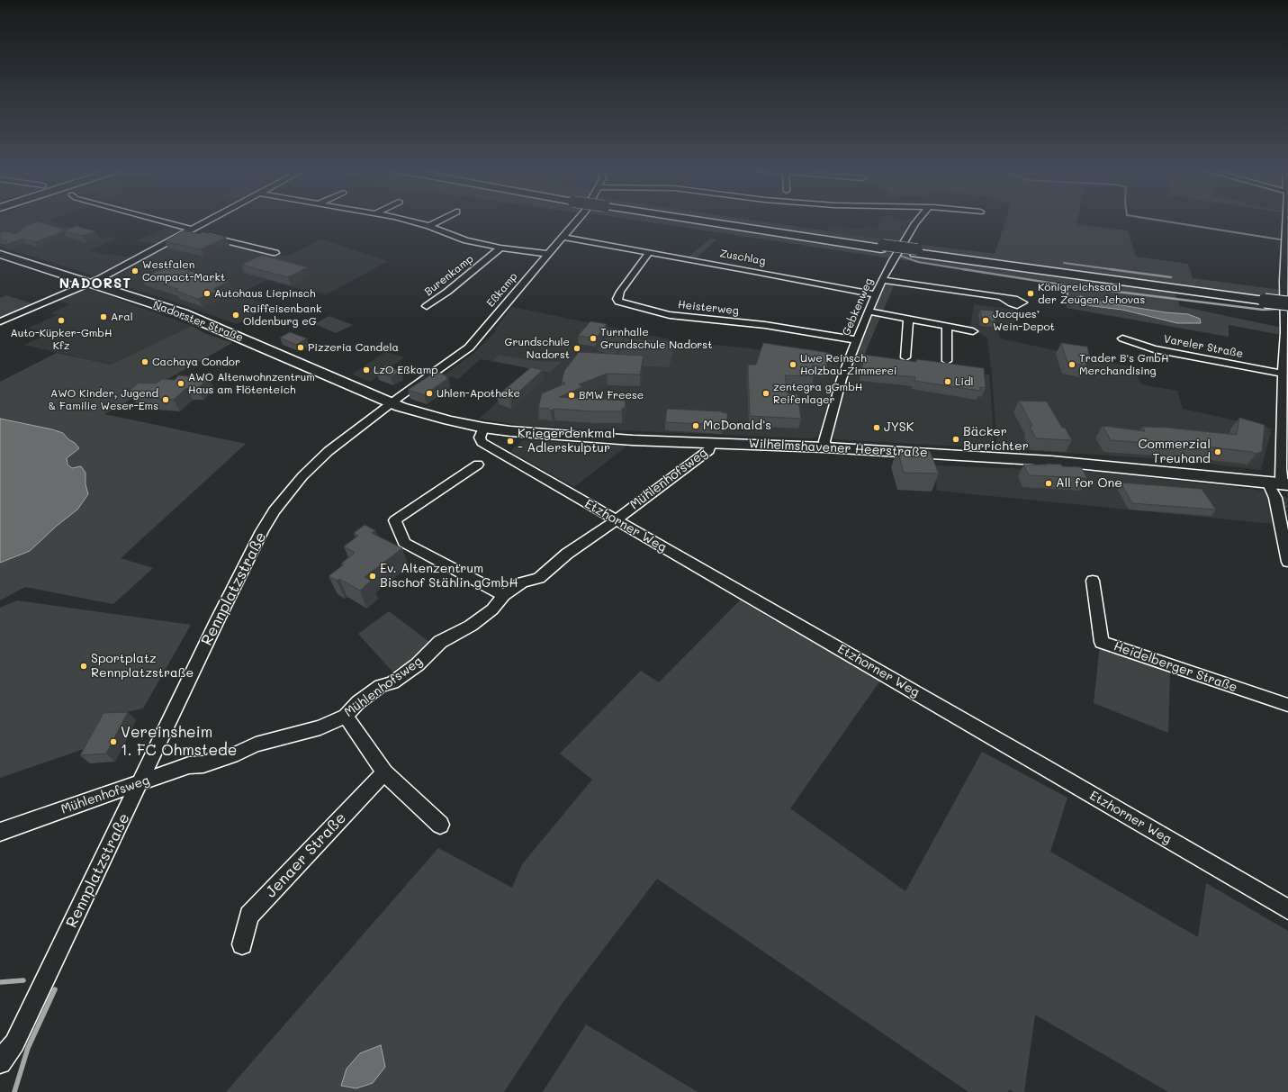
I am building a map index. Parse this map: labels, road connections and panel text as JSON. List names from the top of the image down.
{
  "streets": {
    "street": [
      "Zuschlag",
      "Burenkamp",
      "Eßkamp",
      "Gebkenweg",
      "Heisterweg",
      "Nadorster Straße",
      "Vareler Straße",
      "Wilhelmshavener Heerstraße",
      "Mühlenhofsweg",
      "Etzhorner Weg",
      "Rennplatzstraße",
      "Heidelberger Straße",
      "Jenaer Straße"
    ]
  },
  "crossings": [
    ["Zuschlag", "Eßkamp"],
    ["Zuschlag", "Gebkenweg"],
    ["Zuschlag", "Heisterweg"],
    ["Eßkamp", "Nadorster Straße"],
    ["Eßkamp", "Wilhelmshavener Heerstraße"],
    ["Eßkamp", "Rennplatzstraße"],
    ["Gebkenweg", "Heisterweg"],
    ["Gebkenweg", "Wilhelmshavener Heerstraße"],
    ["Nadorster Straße", "Wilhelmshavener Heerstraße"],
    ["Nadorster Straße", "Rennplatzstraße"],
    ["Wilhelmshavener Heerstraße", "Mühlenhofsweg"],
    ["Wilhelmshavener Heerstraße", "Etzhorner Weg"],
    ["Wilhelmshavener Heerstraße", "Rennplatzstraße"],
    ["Mühlenhofsweg", "Etzhorner Weg"],
    ["Mühlenhofsweg", "Rennplatzstraße"]
  ],
  "districts": ["NADORST"],
  "places": [
    "Westfalen Compact-Markt",
    "Autohaus Liepinsch",
    "Königreichssaal der Zeugen Jehovas",
    "Raiffeisenbank Oldenburg eG",
    "Aral",
    "Auto-Küpker-GmbH Kfz",
    "Jacques’ Wein-Depot",
    "Turnhalle Grundschule Nadorst",
    "Pizzeria Candela",
    "Grundschule Nadorst",
    "Cachaya Condor",
    "Uwe Reinsch Holzbau-Zimmerei",
    "Trader B's GmbH Merchandising",
    "LzO Eßkamp",
    "Lidl",
    "AWO Altenwohnzentrum Haus am Flötenteich",
    "Uhlen-Apotheke",
    "zentegra gGmbH Reifenlager",
    "BMW Freese",
    "AWO Kinder, Jugend & Familie Weser-Ems",
    "McDonald's",
    "JYSK",
    "Bäcker Burrichter",
    "Kriegerdenkmal - Adlerskulptur",
    "Commerzial Treuhand",
    "All for One",
    "Ev. Altenzentrum Bischof Stählin gGmbH",
    "Sportplatz Rennplatzstraße",
    "Vereinsheim 1. FC Ohmstede"
  ]
}
